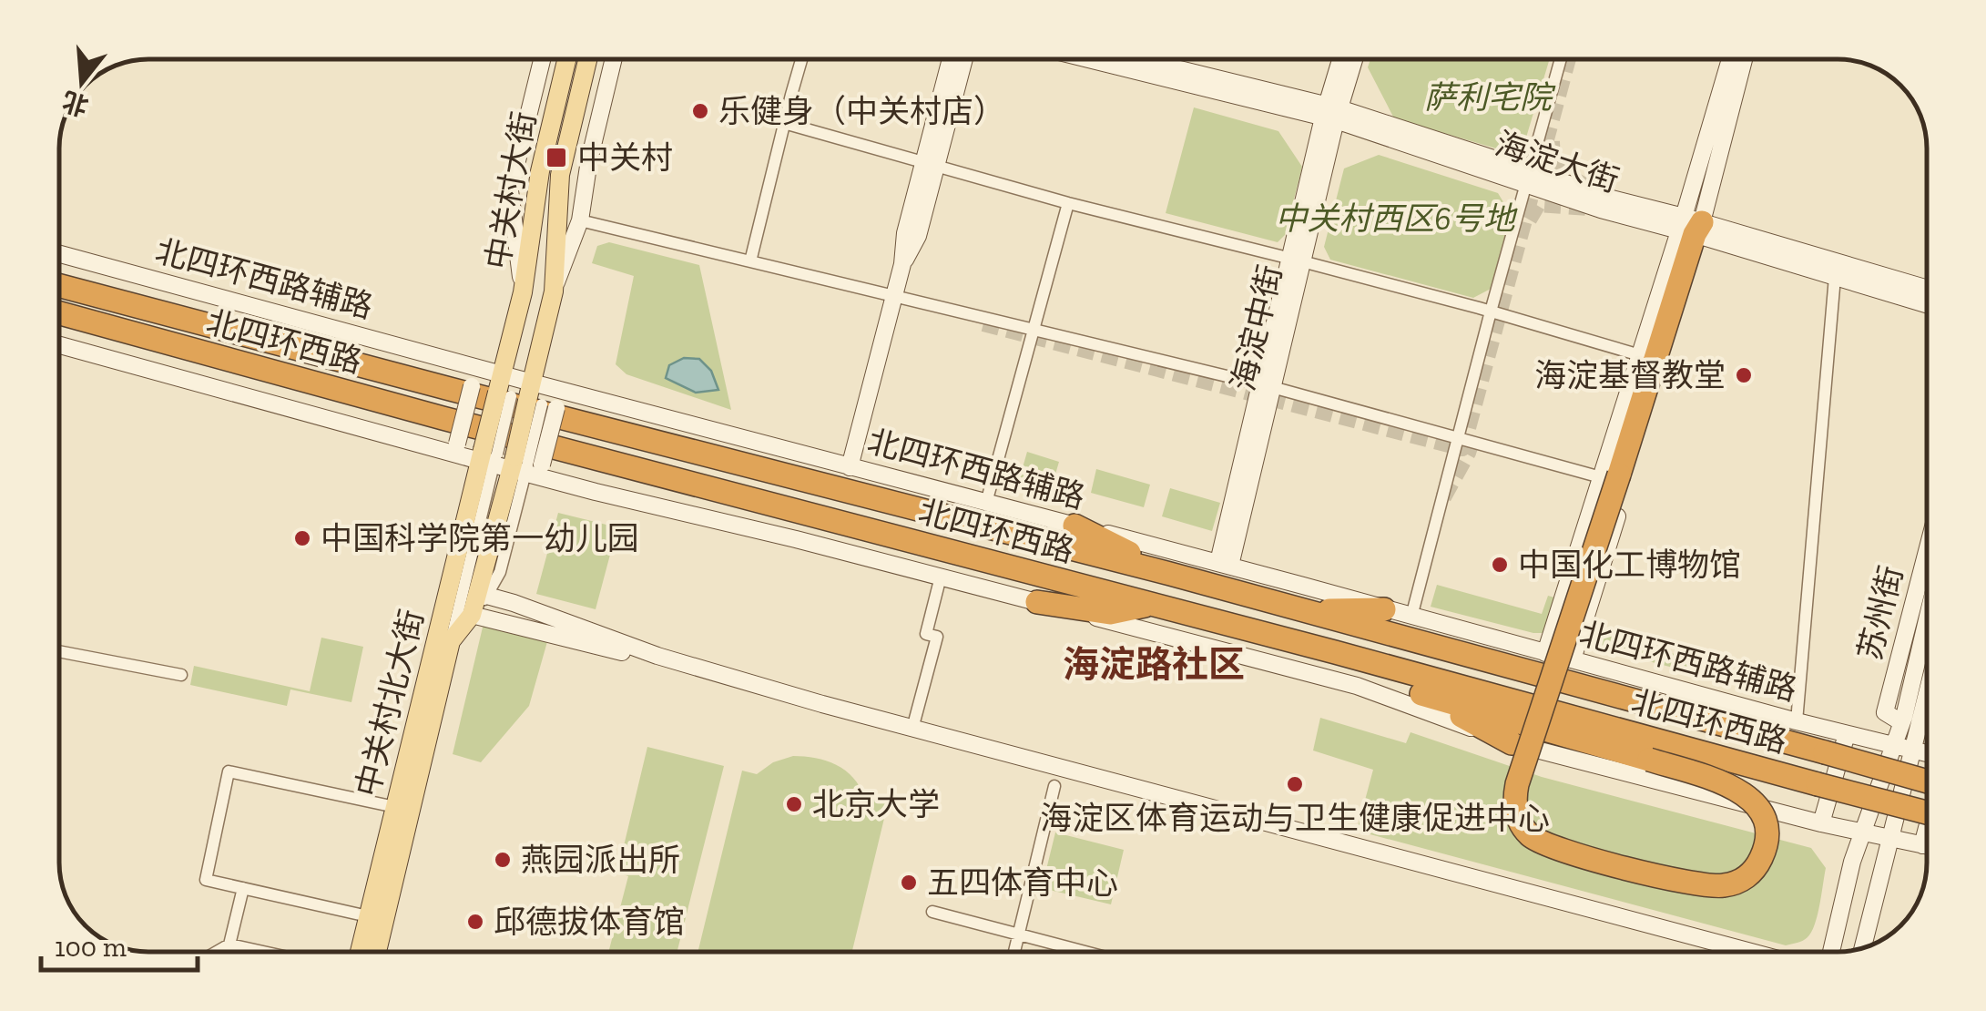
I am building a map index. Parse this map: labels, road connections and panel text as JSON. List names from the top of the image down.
{
  "streets": {
    "highway": ["北四环西路"],
    "main road": ["中关村大街", "中关村北大街"],
    "street": [
      "海淀大街",
      "北四环西路辅路",
      "海淀中街",
      "苏州街"
    ]
  },
  "crossings": [
    ["海淀大街", "海淀中街"],
    ["中关村大街", "北四环西路辅路"],
    ["中关村大街", "中关村北大街"],
    ["北四环西路辅路", "海淀中街"],
    ["北四环西路辅路", "苏州街"]
  ],
  "districts": ["海淀路社区"],
  "parks": ["萨利宅院", "中关村西区6号地"],
  "places": {
    "other": [
      "乐健身（中关村店）",
      "海淀基督教堂",
      "中国科学院第一幼儿园",
      "中国化工博物馆",
      "海淀区体育运动与卫生健康促进中心",
      "北京大学",
      "燕园派出所",
      "五四体育中心",
      "邱德拔体育馆"
    ],
    "transit": ["中关村"]
  },
  "scale_bar": "100 m",
  "north": "bottom"
}
